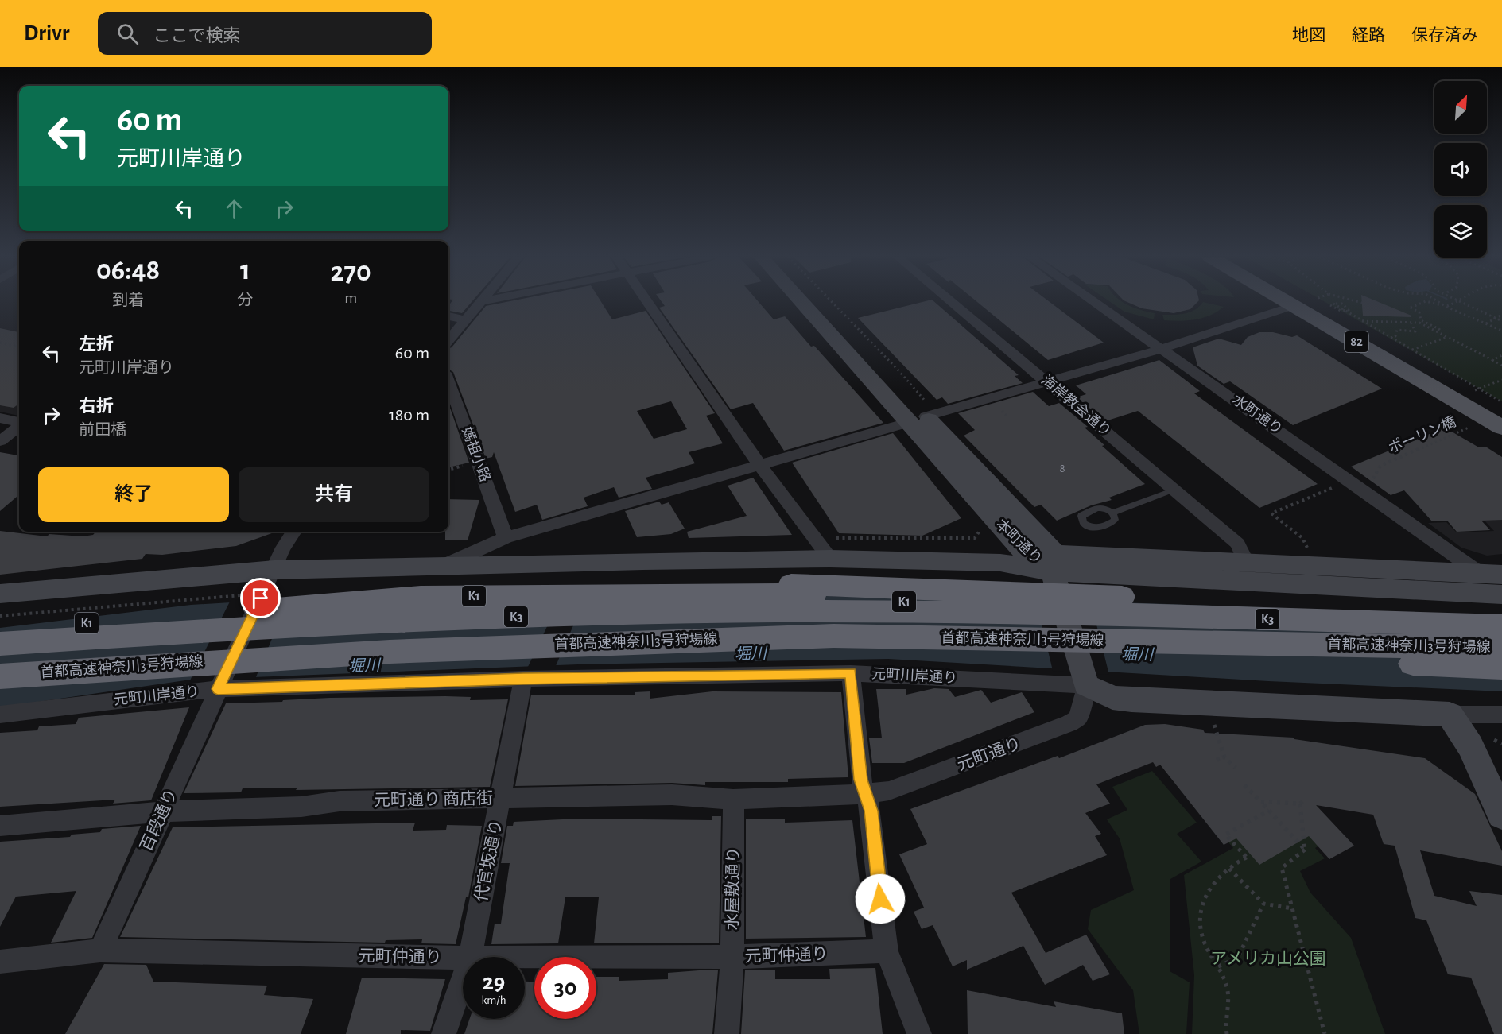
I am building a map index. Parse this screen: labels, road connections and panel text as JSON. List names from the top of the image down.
{
  "streets": {
    "highway": ["K1", "K3", "首都高速神奈川3号狩場線"],
    "main road": ["82"],
    "street": [
      "海岸教会通り",
      "水町通り",
      "媽祖小路",
      "本町通り",
      "元町川岸通り",
      "元町通り",
      "元町通り 商店街",
      "百段通り",
      "代官坂通り",
      "水屋敷通り",
      "元町仲通り"
    ],
    "path": ["ポーリン橋"]
  },
  "crossings": [
    ["本町通り", "元町川岸通り"],
    ["本町通り", "元町通り"],
    ["K1", "首都高速神奈川3号狩場線"],
    ["元町川岸通り", "元町通り"],
    ["元町川岸通り", "百段通り"],
    ["元町川岸通り", "代官坂通り"],
    ["元町通り", "元町通り 商店街"],
    ["元町通り 商店街", "百段通り"],
    ["元町通り 商店街", "代官坂通り"],
    ["元町通り 商店街", "水屋敷通り"],
    ["百段通り", "元町仲通り"],
    ["水屋敷通り", "元町仲通り"]
  ],
  "water": ["堀川"],
  "parks": ["アメリカ山公園"],
  "house_numbers": ["8"],
  "north": "top right",
  "page": {
    "header": "Drivr",
    "search": "ここで検索",
    "nav": ["地図", "経路", "保存済み"],
    "turn": ["60 m", "元町川岸通り"],
    "eta": [
      "06:48",
      "到着",
      "1",
      "分",
      "270",
      "m"
    ],
    "list": [
      {
        "name": "左折",
        "note": "元町川岸通り",
        "value": "60 m"
      },
      {
        "name": "右折",
        "note": "前田橋",
        "value": "180 m"
      }
    ],
    "buttons": ["終了", "共有"],
    "speed": "29 km/h",
    "limit": "30"
  }
}
